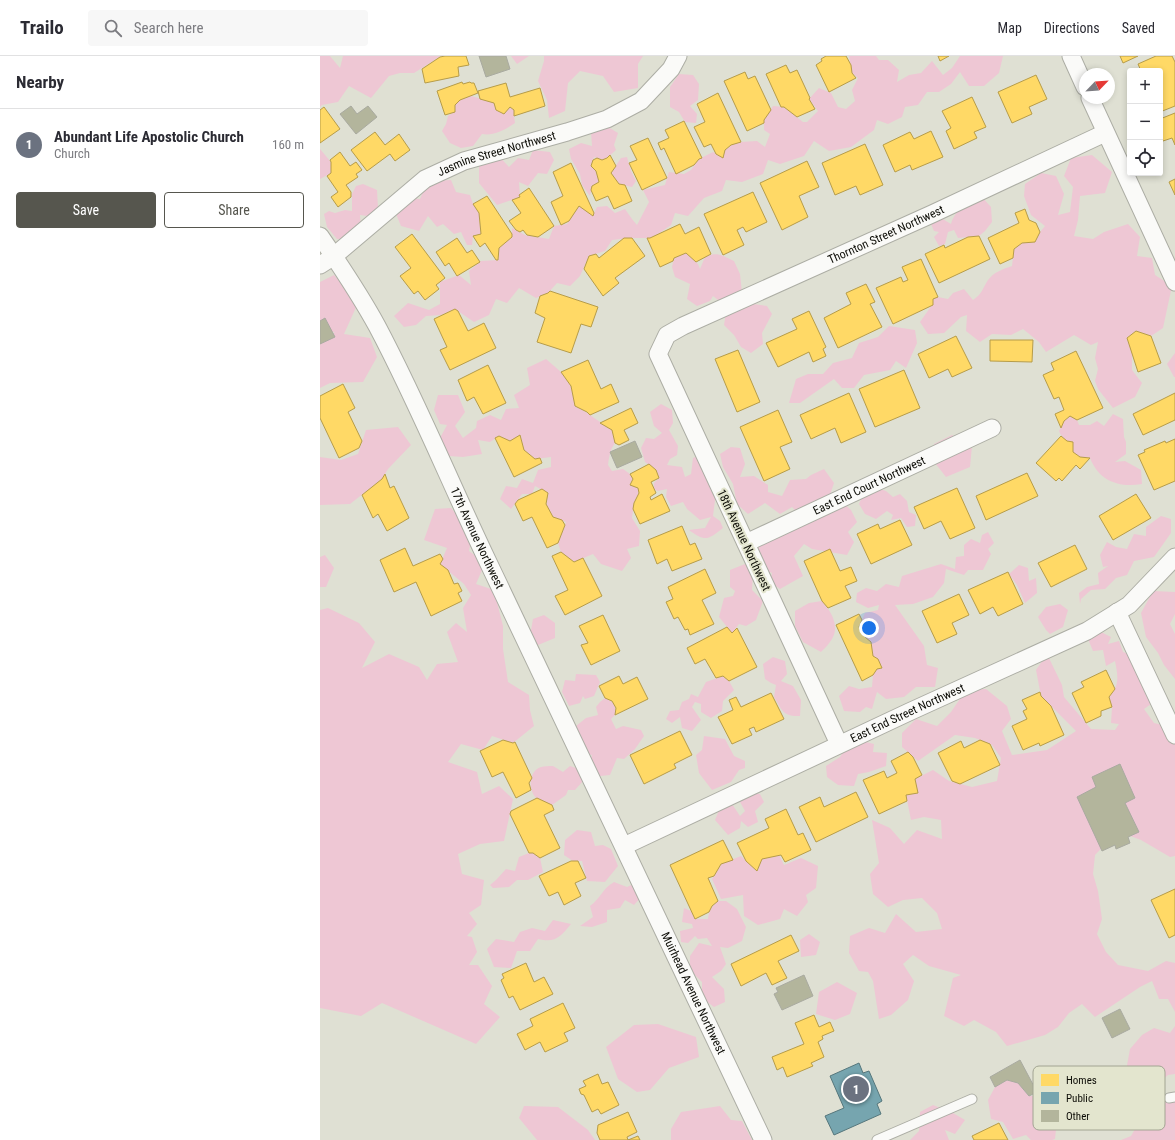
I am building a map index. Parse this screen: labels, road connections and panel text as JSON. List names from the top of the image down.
{
  "streets": {
    "street": [
      "Jasmine Street Northwest",
      "Thornton Street Northwest",
      "East End Court Northwest",
      "17th Avenue Northwest",
      "18th Avenue Northwest",
      "East End Street Northwest",
      "Muirhead Avenue Northwest"
    ]
  },
  "crossings": [
    ["Jasmine Street Northwest", "17th Avenue Northwest"],
    ["Thornton Street Northwest", "18th Avenue Northwest"],
    ["East End Court Northwest", "18th Avenue Northwest"],
    ["17th Avenue Northwest", "East End Street Northwest"],
    ["17th Avenue Northwest", "Muirhead Avenue Northwest"],
    ["18th Avenue Northwest", "East End Street Northwest"],
    ["East End Street Northwest", "Muirhead Avenue Northwest"]
  ],
  "legend": ["Homes", "Public", "Other"],
  "north": "top right",
  "page": {
    "header": "Trailo",
    "search": "Search here",
    "nav": ["Map", "Directions", "Saved"],
    "heading": "Nearby",
    "map_buttons": ["+", "−"],
    "list": [
      {
        "mark": "1",
        "name": "Abundant Life Apostolic Church",
        "note": "Church",
        "value": "160 m"
      }
    ],
    "buttons": ["Save", "Share"],
    "pins": "1"
  }
}
